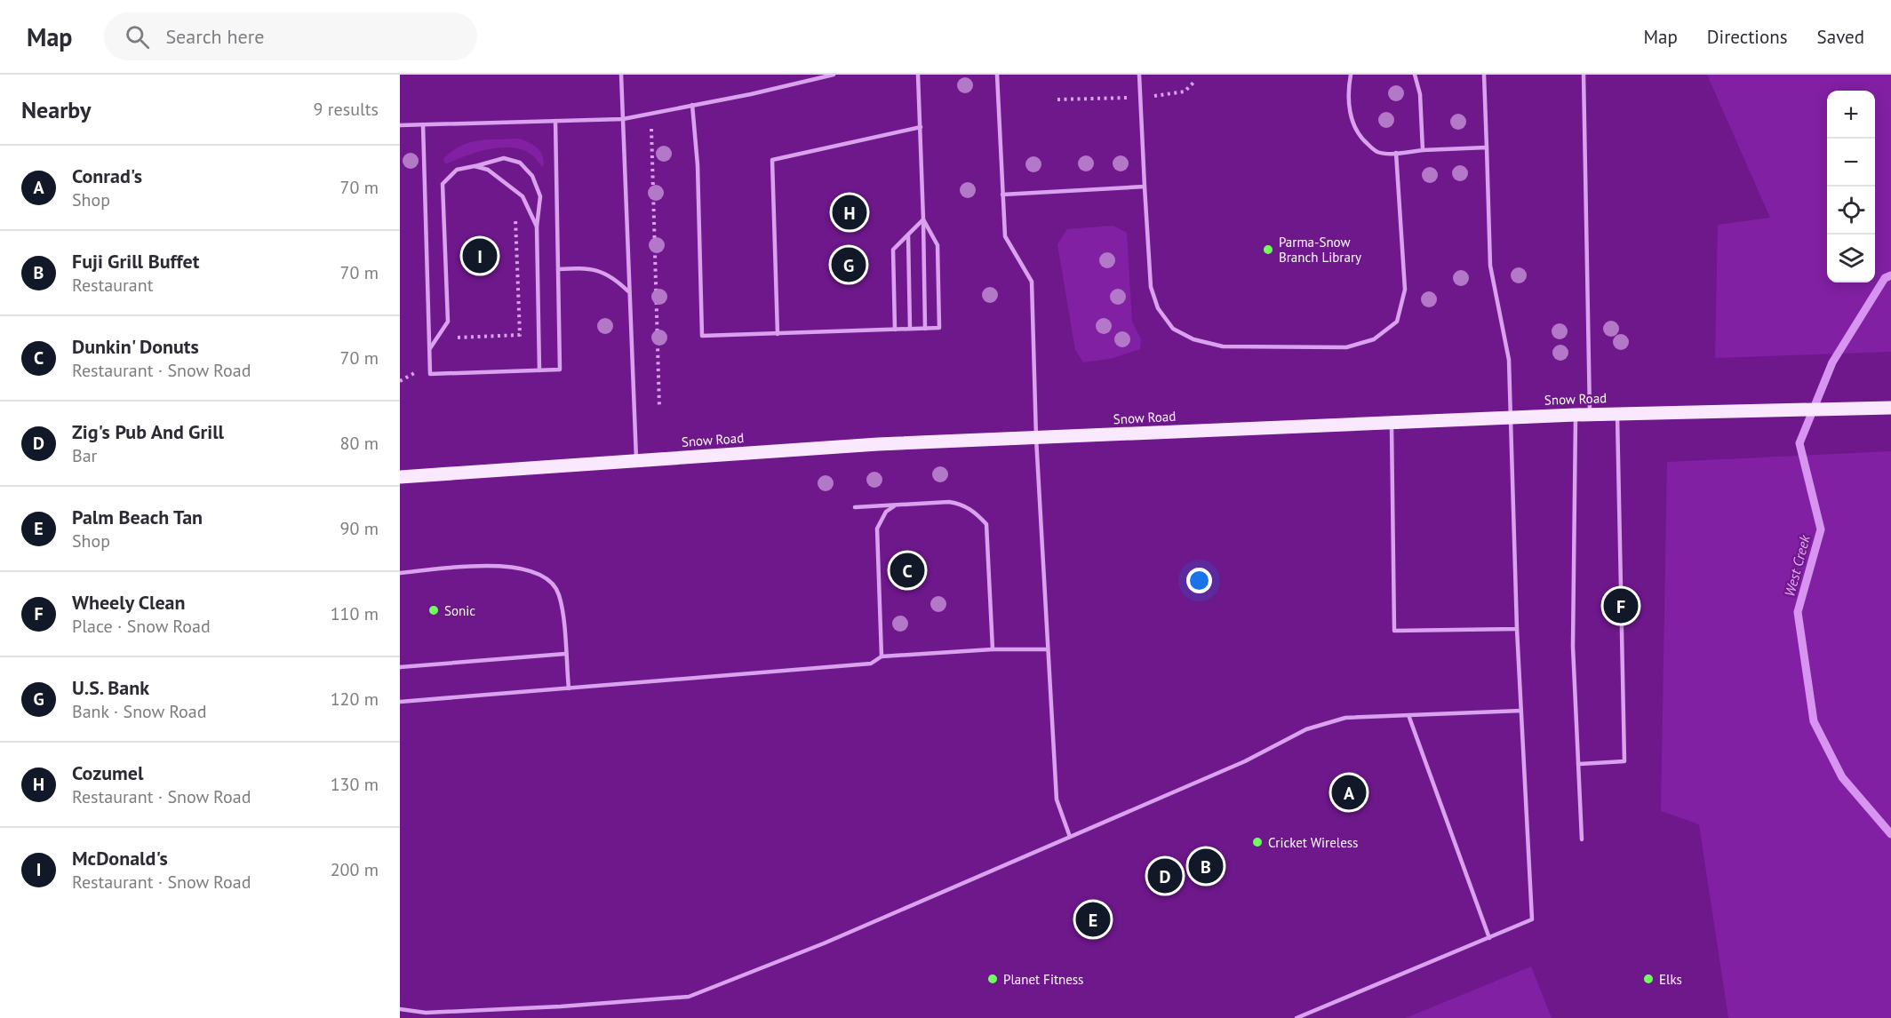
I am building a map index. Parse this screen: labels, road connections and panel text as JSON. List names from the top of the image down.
{
  "streets": {
    "main road": ["Snow Road"]
  },
  "water": ["West Creek"],
  "places": [
    "Parma-Snow Branch Library",
    "Sonic",
    "Cricket Wireless",
    "Planet Fitness",
    "Elks"
  ],
  "page": {
    "header": "Map",
    "search": "Search here",
    "nav": ["Map", "Directions", "Saved"],
    "heading": ["Nearby", "9 results"],
    "map_buttons": ["+", "−"],
    "list": [
      {
        "mark": "A",
        "name": "Conrad's",
        "note": "Shop",
        "value": "70 m"
      },
      {
        "mark": "B",
        "name": "Fuji Grill Buffet",
        "note": "Restaurant",
        "value": "70 m"
      },
      {
        "mark": "C",
        "name": "Dunkin' Donuts",
        "note": "Restaurant · Snow Road",
        "value": "70 m"
      },
      {
        "mark": "D",
        "name": "Zig's Pub And Grill",
        "note": "Bar",
        "value": "80 m"
      },
      {
        "mark": "E",
        "name": "Palm Beach Tan",
        "note": "Shop",
        "value": "90 m"
      },
      {
        "mark": "F",
        "name": "Wheely Clean",
        "note": "Place · Snow Road",
        "value": "110 m"
      },
      {
        "mark": "G",
        "name": "U.S. Bank",
        "note": "Bank · Snow Road",
        "value": "120 m"
      },
      {
        "mark": "H",
        "name": "Cozumel",
        "note": "Restaurant · Snow Road",
        "value": "130 m"
      },
      {
        "mark": "I",
        "name": "McDonald's",
        "note": "Restaurant · Snow Road",
        "value": "200 m"
      }
    ],
    "pins": [
      "H",
      "I",
      "G",
      "C",
      "F",
      "A",
      "B",
      "D",
      "E"
    ]
  }
}
